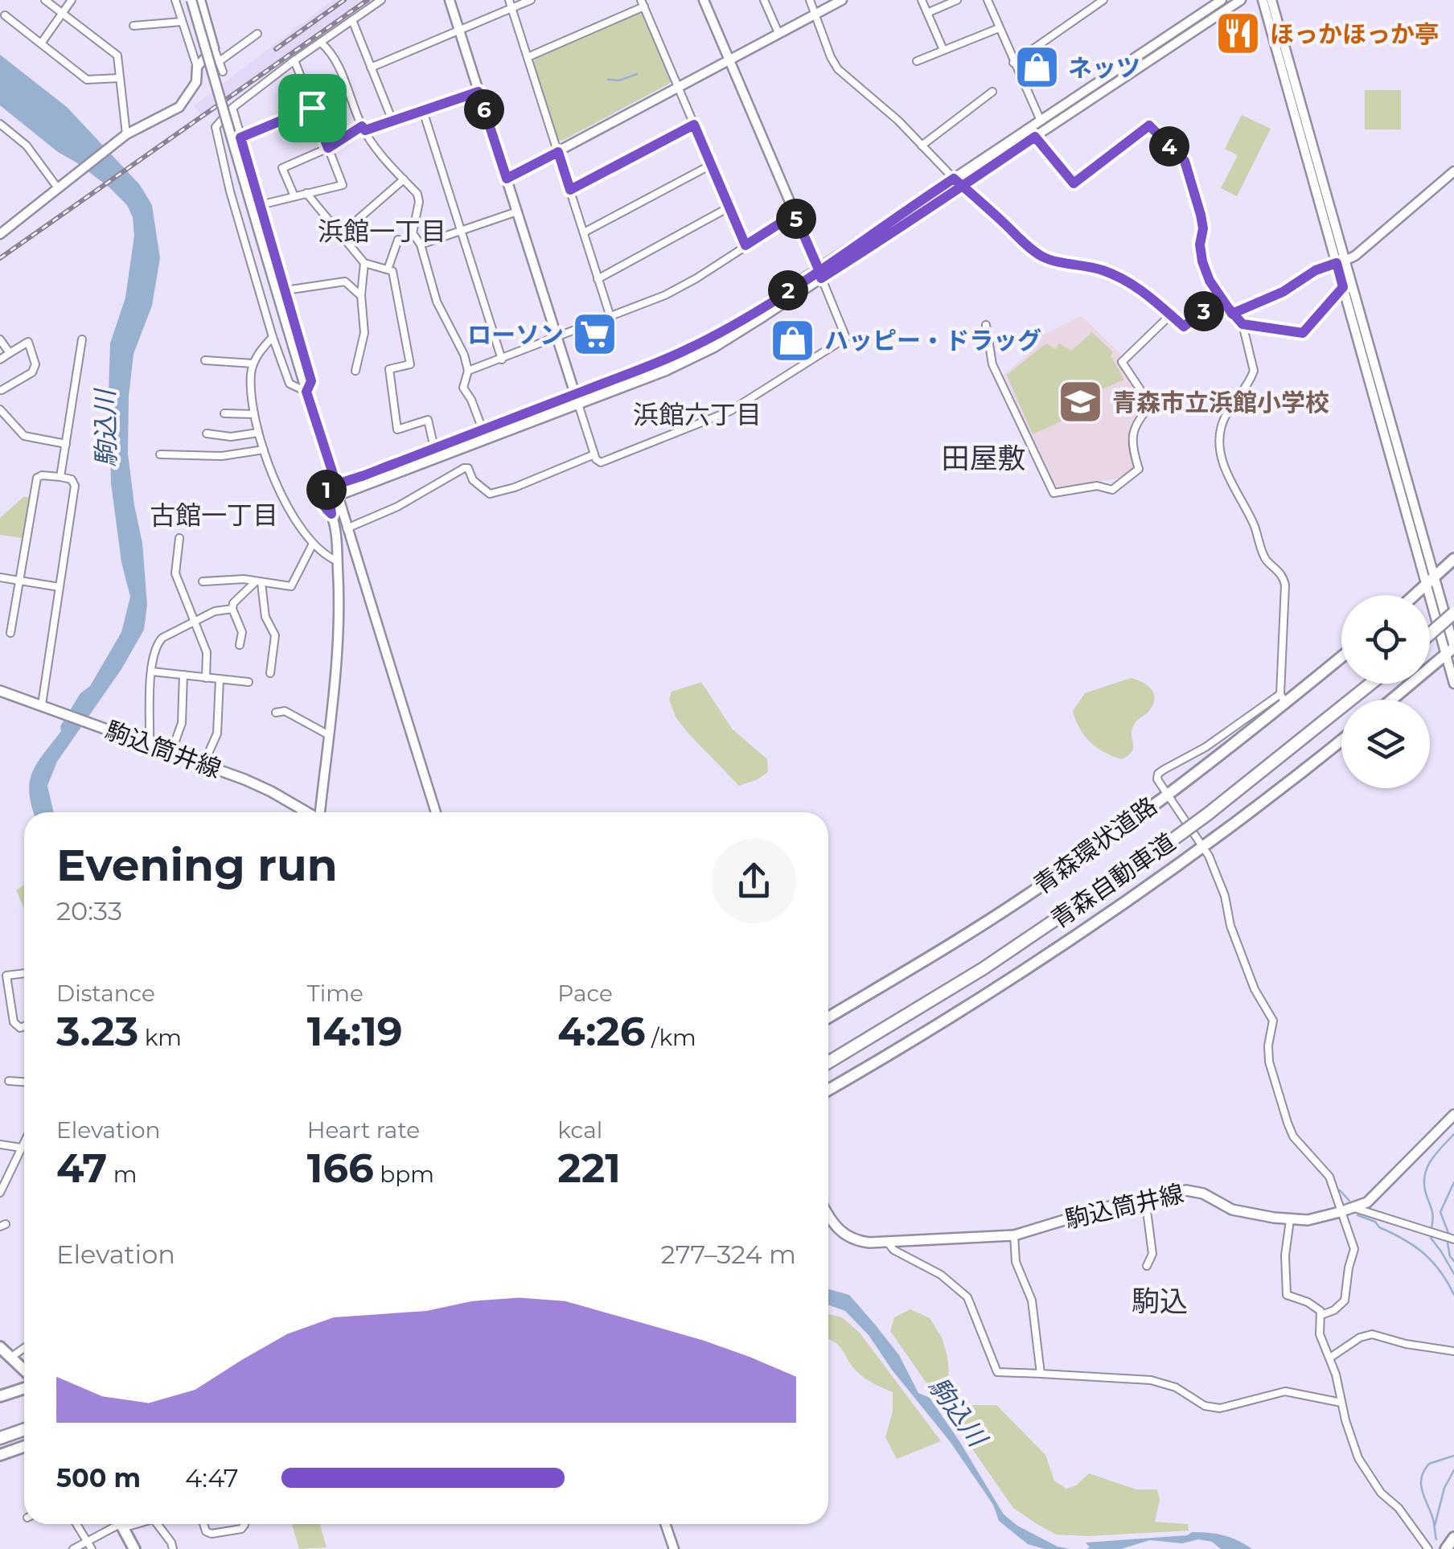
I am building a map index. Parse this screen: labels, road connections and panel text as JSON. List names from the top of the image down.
{
  "streets": {
    "highway": ["青森自動車道"],
    "main road": ["駒込筒井線", "青森環状道路"]
  },
  "districts": [
    "浜館一丁目",
    "浜館六丁目",
    "田屋敷",
    "古館一丁目",
    "駒込"
  ],
  "water": ["駒込川"],
  "places": {
    "restaurant": ["ほっかほっか亭"],
    "shop": ["ネッツ", "ハッピー・ドラッグ"],
    "supermarket": ["ローソン"],
    "school or university": ["青森市立浜館小学校"]
  },
  "page": {
    "pins": [
      "6",
      "4",
      "5",
      "2",
      "3",
      "1"
    ],
    "heading": ["Evening run", "20:33"],
    "stats": [
      ["Distance", "3.23 km"],
      ["Time", "14:19"],
      ["Pace", "4:26 /km"],
      ["Elevation", "47 m"],
      ["Heart rate", "166 bpm"],
      ["kcal", "221"]
    ],
    "chart": ["Elevation", "277–324 m"],
    "list": [
      {
        "name": "500 m",
        "note": "4:47"
      }
    ]
  }
}
